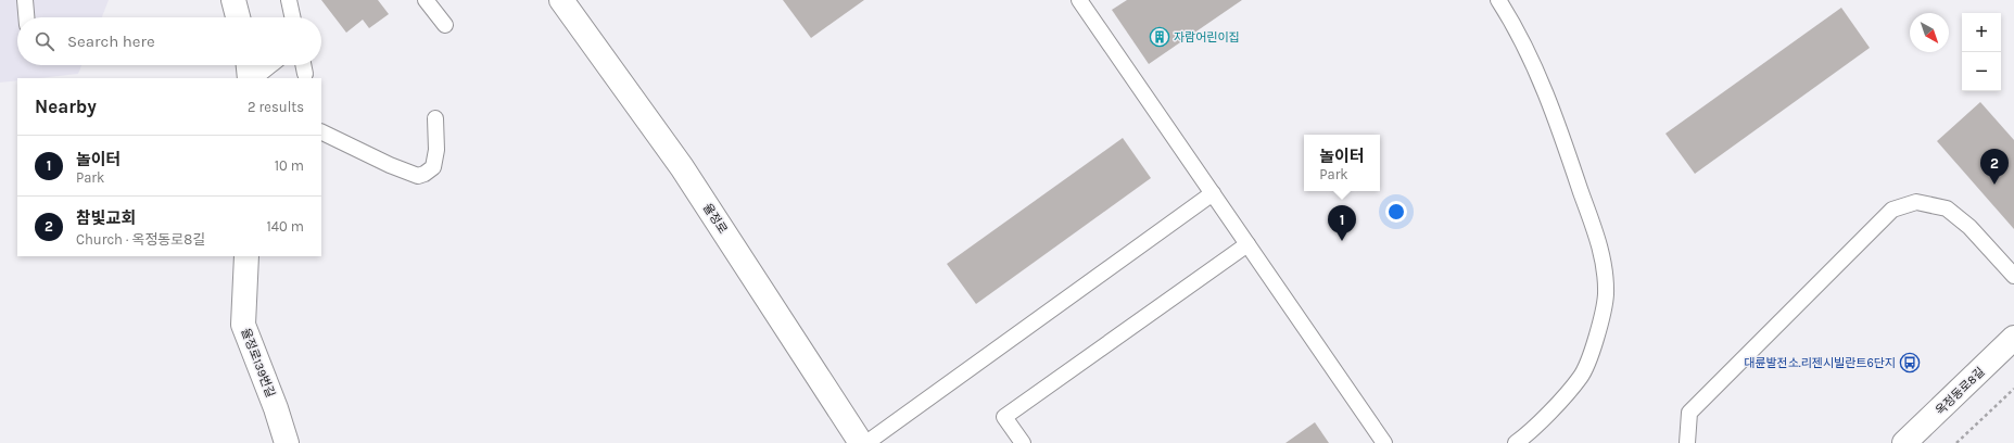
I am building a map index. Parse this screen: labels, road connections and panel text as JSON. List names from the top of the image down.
{
  "streets": {
    "main road": ["율정로", "율정로139번길", "옥정동로8길"]
  },
  "places": {
    "building": ["자람어린이집"],
    "bus stop": ["대륜발전소.리젠시빌란트6단지"]
  },
  "north": "bottom right",
  "page": {
    "map_buttons": ["+", "−"],
    "search": "Search here",
    "heading": ["Nearby", "2 results"],
    "popup": ["놀이터", "Park"],
    "list": [
      {
        "mark": "1",
        "name": "놀이터",
        "note": "Park",
        "value": "10 m"
      },
      {
        "mark": "2",
        "name": "참빛교회",
        "note": "Church · 옥정동로8길",
        "value": "140 m"
      }
    ],
    "pins": ["2", "1"]
  }
}
